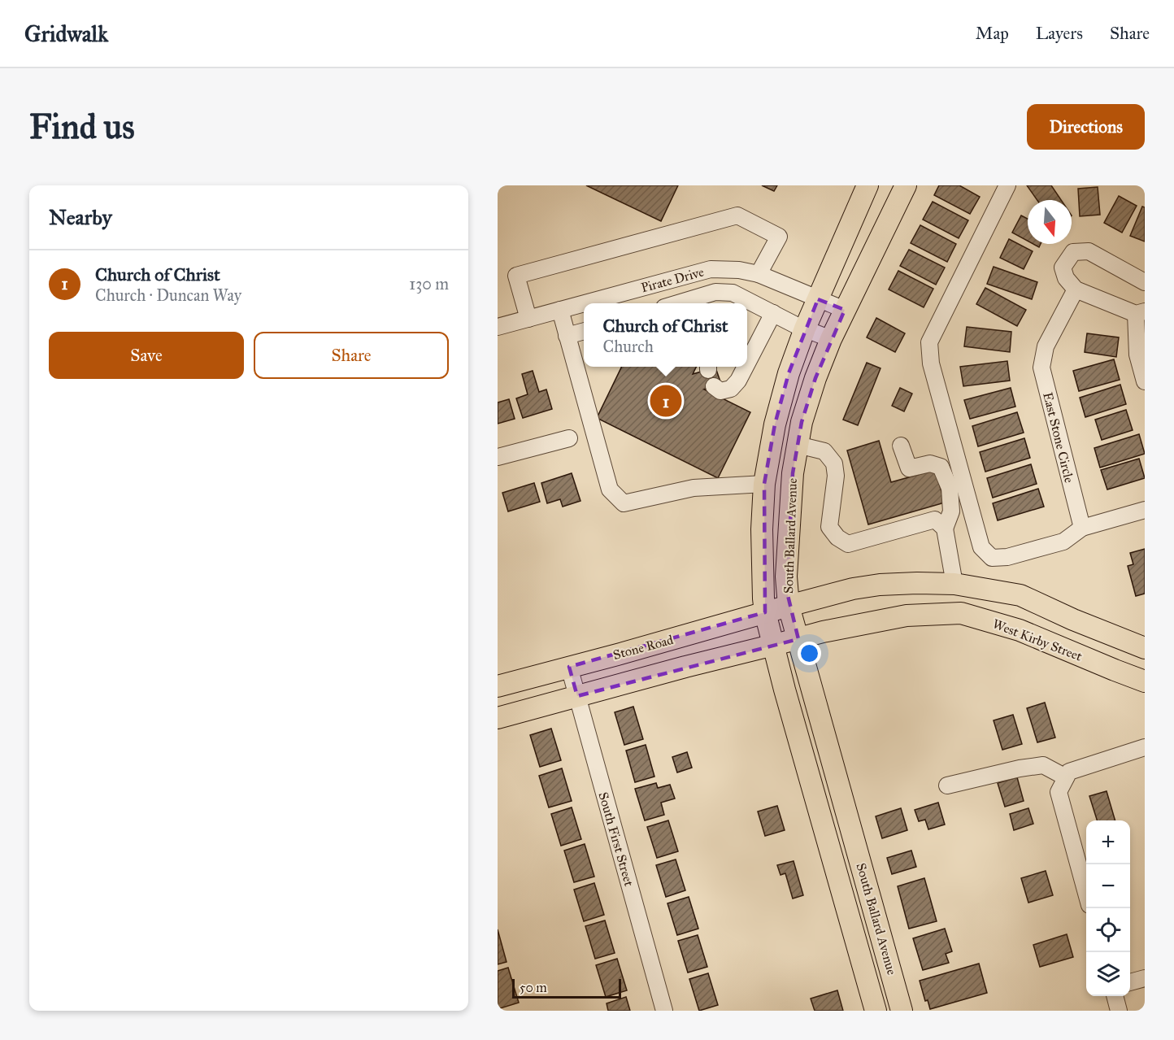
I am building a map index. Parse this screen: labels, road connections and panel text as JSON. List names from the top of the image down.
{
  "streets": {
    "main road": ["South Ballard Avenue", "West Kirby Street", "Stone Road"],
    "street": ["Pirate Drive", "East Stone Circle", "South First Street"]
  },
  "crossings": [
    ["Pirate Drive", "South Ballard Avenue"],
    ["South Ballard Avenue", "West Kirby Street"],
    ["South Ballard Avenue", "Stone Road"],
    ["Stone Road", "South First Street"]
  ],
  "scale_bar": "50 m",
  "north": "bottom",
  "page": {
    "header": "Gridwalk",
    "nav": ["Map", "Layers", "Share"],
    "buttons": [
      "Directions",
      ["Save", "Share"]
    ],
    "title": "Find us",
    "heading": "Nearby",
    "list": [
      {
        "mark": "1",
        "name": "Church of Christ",
        "note": "Church · Duncan Way",
        "value": "130 m"
      }
    ],
    "popup": ["Church of Christ", "Church"],
    "pins": "1",
    "map_buttons": ["+", "−"],
    "scale": "50 m"
  }
}
